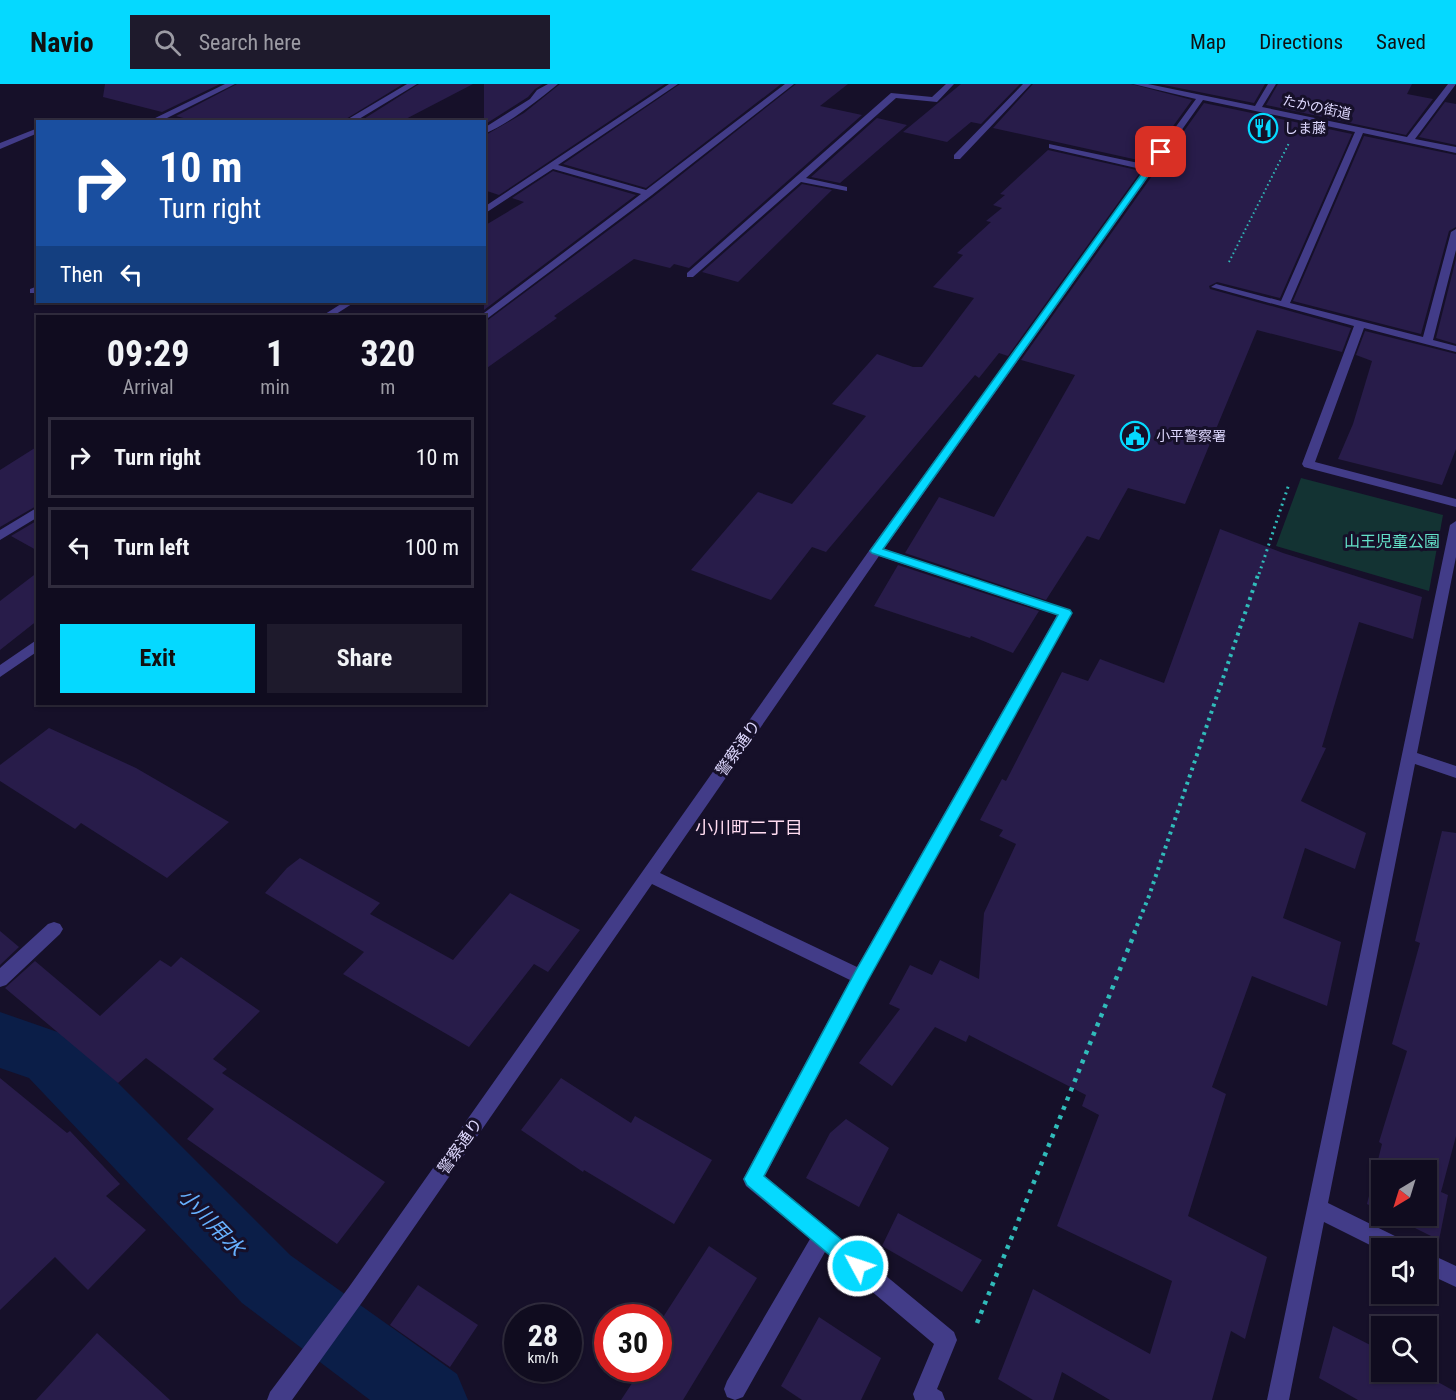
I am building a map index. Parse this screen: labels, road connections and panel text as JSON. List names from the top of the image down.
{
  "streets": {
    "street": ["たかの街道", "警察通り"]
  },
  "crossings": [
    ["たかの街道", "警察通り"]
  ],
  "districts": ["小川町二丁目"],
  "water": ["小川用水"],
  "parks": ["山王児童公園"],
  "places": {
    "restaurant": ["しま藤"],
    "public building": ["小平警察署"]
  },
  "north": "bottom left",
  "page": {
    "header": "Navio",
    "search": "Search here",
    "nav": ["Map", "Directions", "Saved"],
    "turn": ["10 m", "Turn right"],
    "then": "Then",
    "eta": [
      "09:29",
      "Arrival",
      "1",
      "min",
      "320",
      "m"
    ],
    "list": [
      {
        "name": "Turn right",
        "value": "10 m"
      },
      {
        "name": "Turn left",
        "value": "100 m"
      }
    ],
    "buttons": ["Exit", "Share"],
    "speed": "28 km/h",
    "limit": "30"
  }
}
